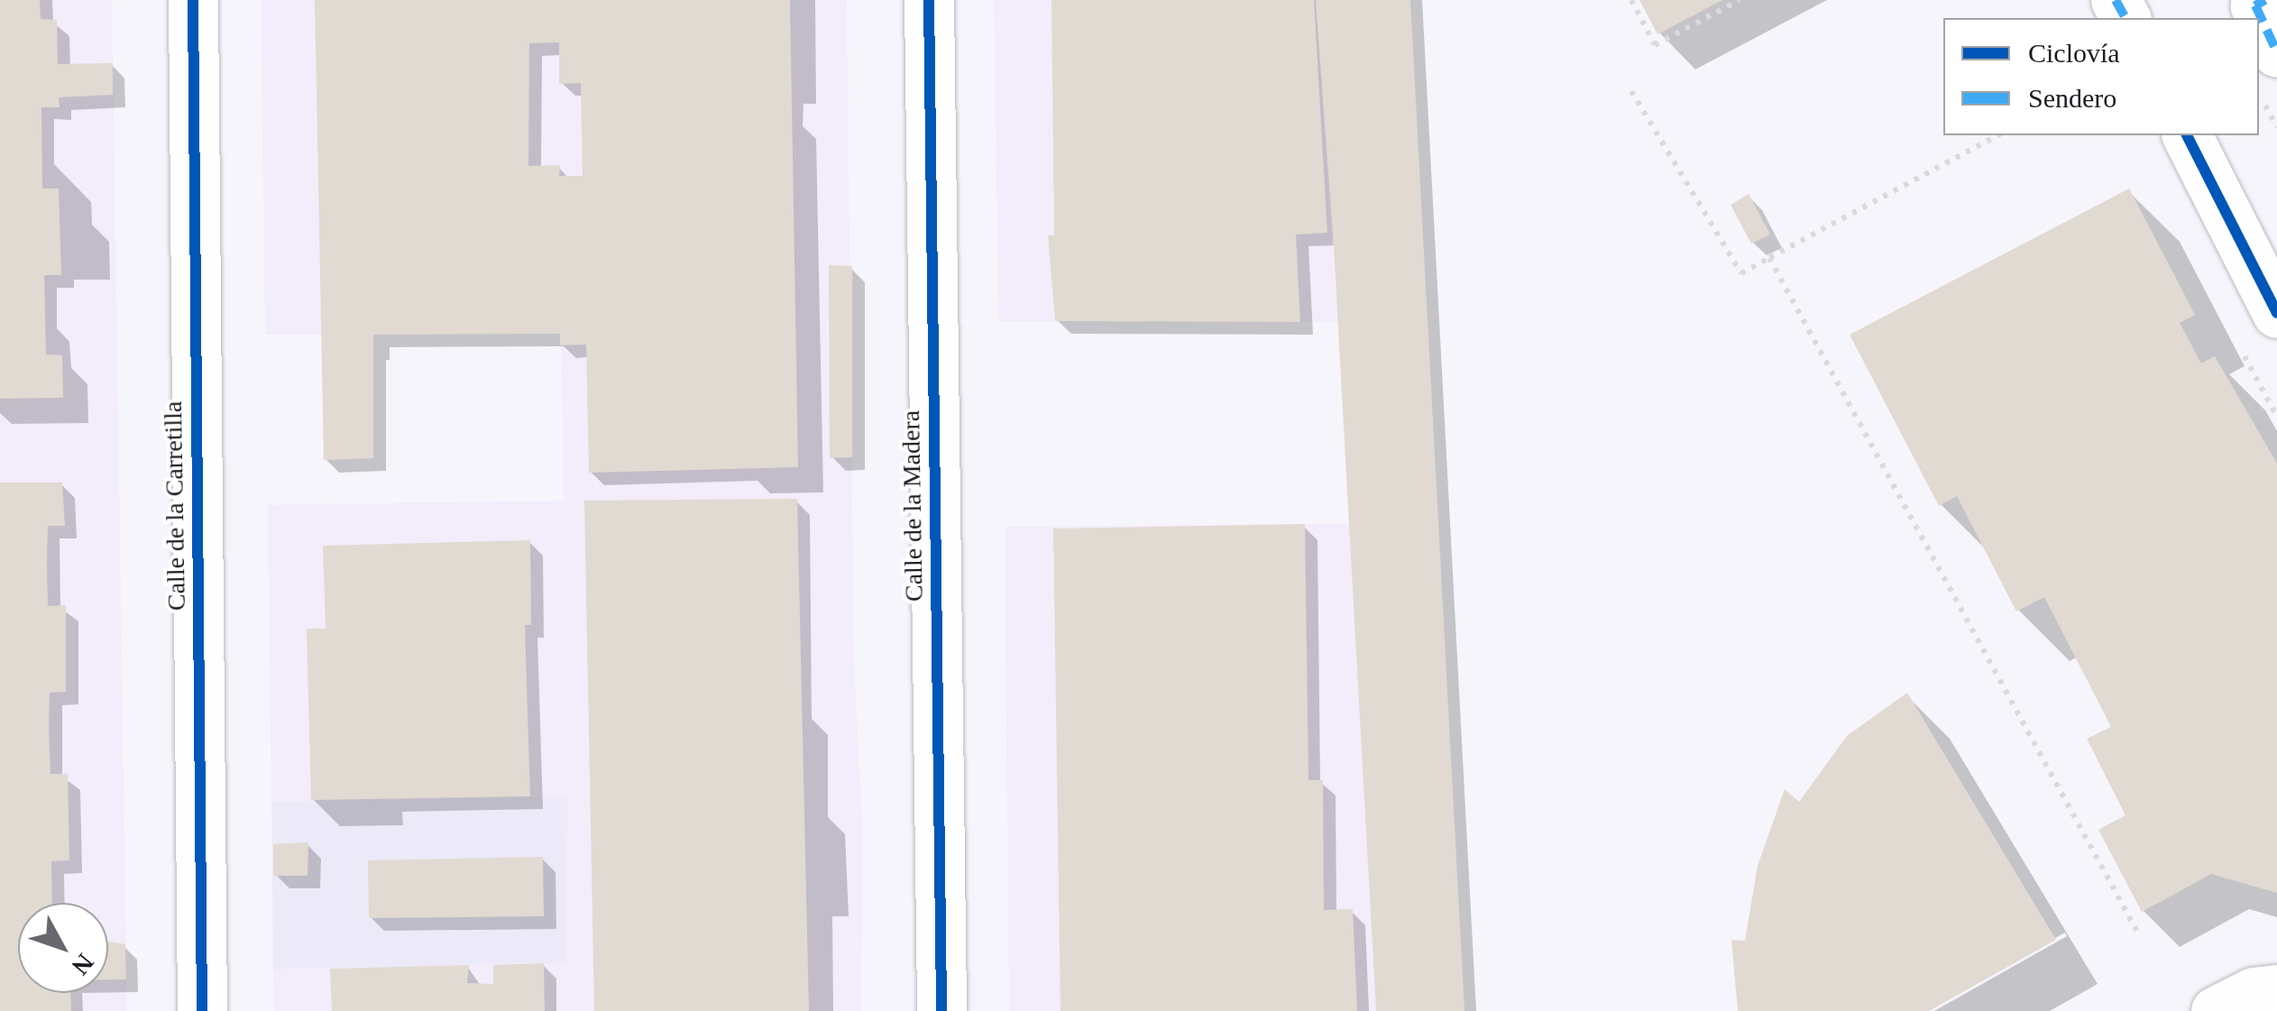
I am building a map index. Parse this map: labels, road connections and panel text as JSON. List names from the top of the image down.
{
  "streets": {
    "street": ["Calle de la Carretilla", "Calle de la Madera"]
  },
  "legend": ["Ciclovía", "Sendero"],
  "north": "bottom right"
}
